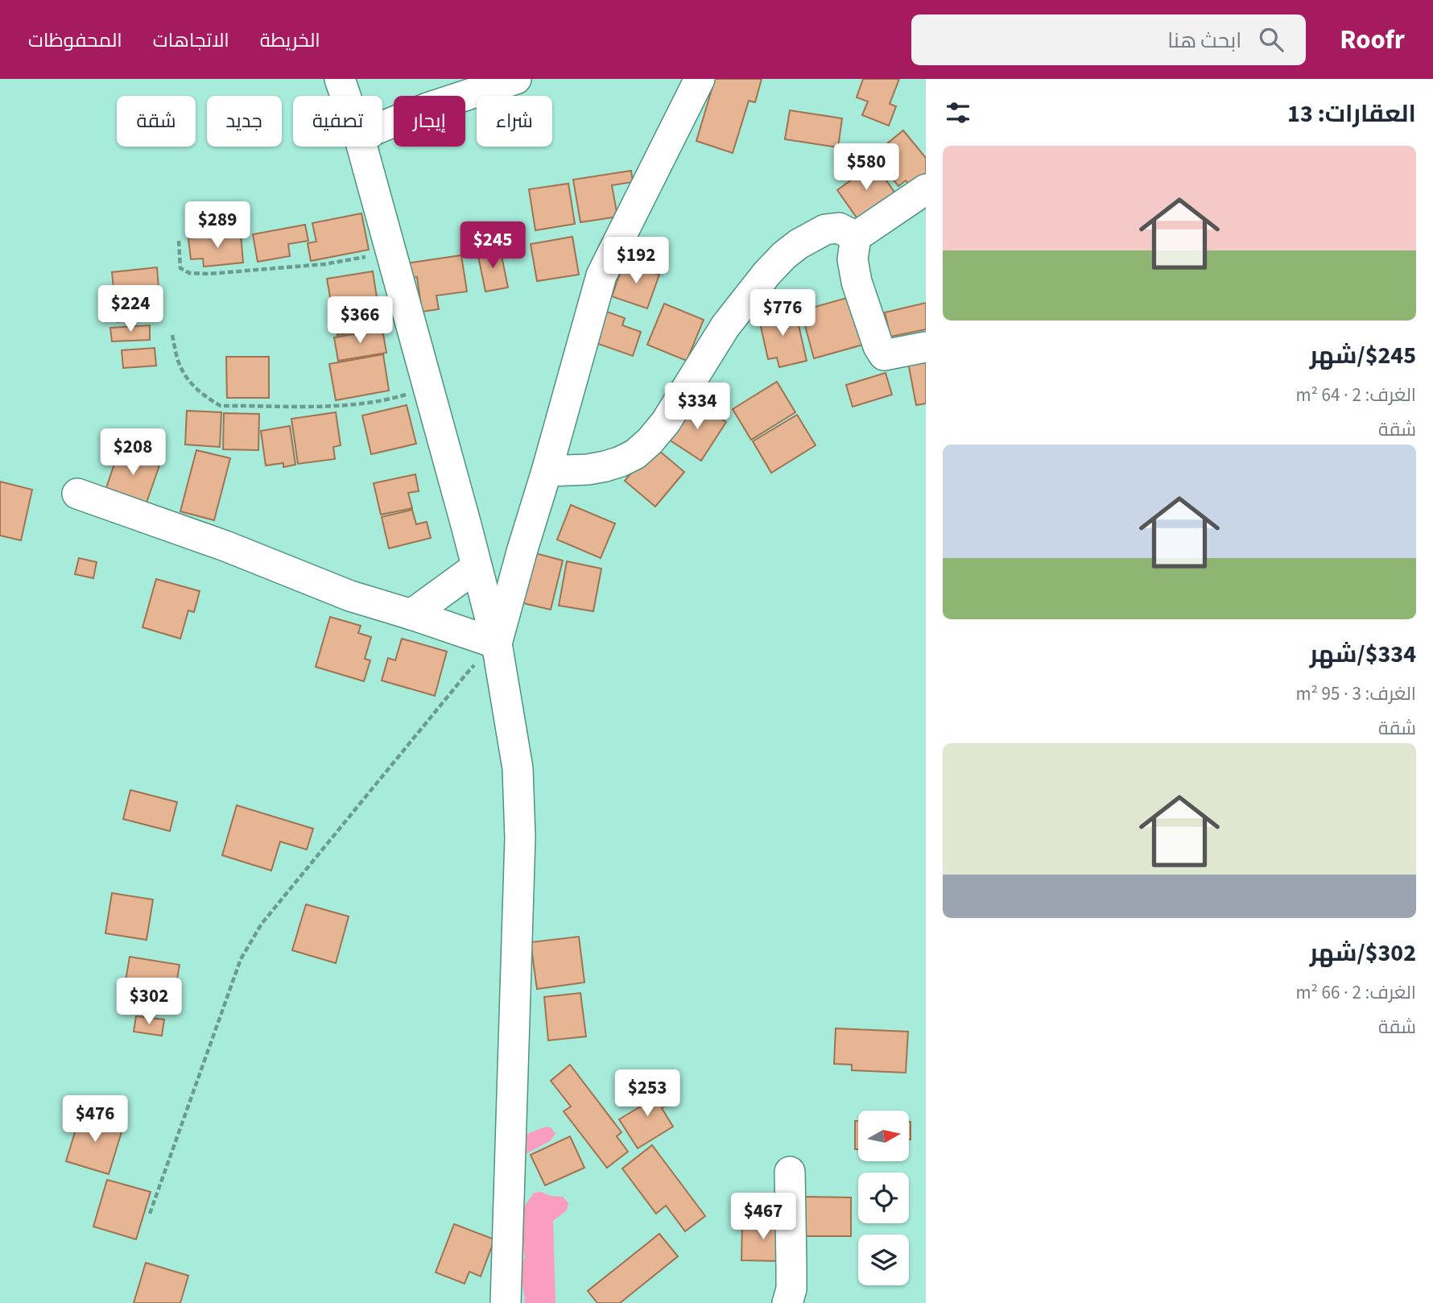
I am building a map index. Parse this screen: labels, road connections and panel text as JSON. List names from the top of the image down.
{
  "north": "right",
  "page": {
    "header": "Roofr",
    "search": "ابحث هنا",
    "nav": ["الخريطة", "الاتجاهات", "المحفوظات"],
    "heading": "العقارات: 13",
    "chip": [
      "شراء",
      "إيجار",
      "تصفية",
      "جديد",
      "شقة"
    ],
    "price": [
      "$580",
      "$289",
      "$245",
      "$192",
      "$224",
      "$776",
      "$366",
      "$334",
      "$208",
      "$302",
      "$253",
      "$476",
      "$467"
    ],
    "list": [
      {
        "name": "$245/شهر",
        "note": "الغرف: 2 · 64 m² · شقة"
      },
      {
        "name": "$334/شهر",
        "note": "الغرف: 3 · 95 m² · شقة"
      },
      {
        "name": "$302/شهر",
        "note": "الغرف: 2 · 66 m² · شقة"
      }
    ]
  }
}
